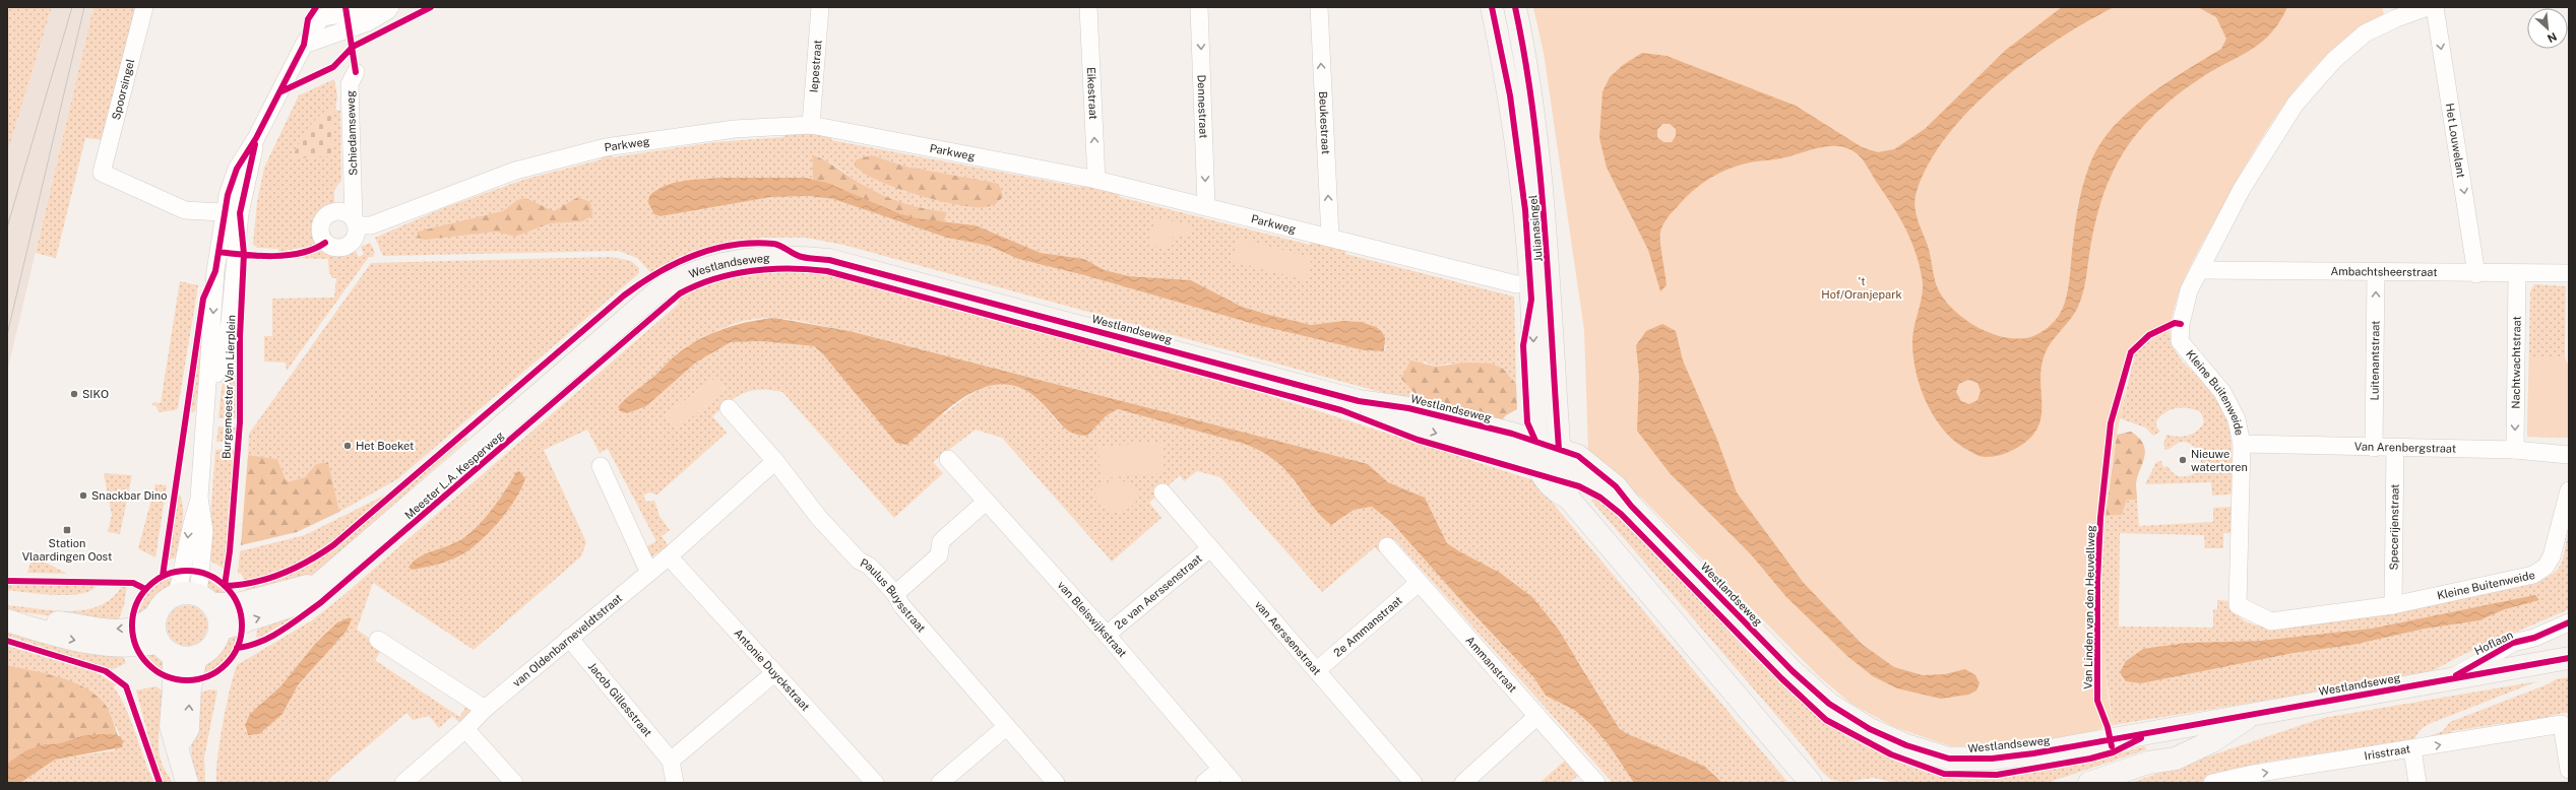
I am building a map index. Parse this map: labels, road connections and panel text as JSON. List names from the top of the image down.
{
  "streets": {
    "main road": [
      "Julianasingel",
      "Westlandseweg",
      "Burgemeester Van Lierplein",
      "Meester L.A. Kesperweg"
    ],
    "street": [
      "Iepestraat",
      "Spoorsingel",
      "Eikestraat",
      "Dennestraat",
      "Beukestraat",
      "Schiedamseweg",
      "Het Louwelant",
      "Parkweg",
      "Ambachtsheerstraat",
      "Luitenantstraat",
      "Nachtwachtstraat",
      "Kleine Buitenweide",
      "Van Arenbergstraat",
      "Specerijenstraat",
      "2e van Aerssenstraat",
      "Paulus Buysstraat",
      "van Bleiswijkstraat",
      "2e Ammanstraat",
      "van Aerssenstraat",
      "van Oldenbarneveldtstraat",
      "Hoflaan",
      "Ammanstraat",
      "Antonie Duyckstraat",
      "Jacob Gillesstraat",
      "Irisstraat"
    ],
    "cycle path": ["Van Linden van den Heuvellweg"]
  },
  "crossings": [
    ["Iepestraat", "Parkweg"],
    ["Spoorsingel", "Burgemeester Van Lierplein"],
    ["Eikestraat", "Parkweg"],
    ["Dennestraat", "Parkweg"],
    ["Beukestraat", "Parkweg"],
    ["Schiedamseweg", "Parkweg"],
    ["Het Louwelant", "Ambachtsheerstraat"],
    ["Parkweg", "Julianasingel"],
    ["Julianasingel", "Westlandseweg"],
    ["Westlandseweg", "Meester L.A. Kesperweg"],
    ["Westlandseweg", "Hoflaan"],
    ["Ambachtsheerstraat", "Luitenantstraat"],
    ["Ambachtsheerstraat", "Nachtwachtstraat"],
    ["Ambachtsheerstraat", "Kleine Buitenweide"],
    ["Luitenantstraat", "Van Arenbergstraat"],
    ["Nachtwachtstraat", "Van Arenbergstraat"],
    ["Burgemeester Van Lierplein", "Meester L.A. Kesperweg"],
    ["Kleine Buitenweide", "Van Arenbergstraat"],
    ["Kleine Buitenweide", "Specerijenstraat"],
    ["Van Arenbergstraat", "Specerijenstraat"],
    ["2e van Aerssenstraat", "van Bleiswijkstraat"],
    ["2e van Aerssenstraat", "van Aerssenstraat"],
    ["Paulus Buysstraat", "van Oldenbarneveldtstraat"],
    ["2e Ammanstraat", "van Aerssenstraat"],
    ["2e Ammanstraat", "Ammanstraat"],
    ["van Oldenbarneveldtstraat", "Antonie Duyckstraat"],
    ["van Oldenbarneveldtstraat", "Jacob Gillesstraat"]
  ],
  "one_way": [
    "Eikestraat",
    "Dennestraat",
    "Beukestraat",
    "Het Louwelant",
    "Luitenantstraat",
    "Nachtwachtstraat",
    "Irisstraat"
  ],
  "parks": ["'t Hof/Oranjepark"],
  "places": {
    "other": [
      "SIKO",
      "Het Boeket",
      "Nieuwe watertoren",
      "Snackbar Dino"
    ],
    "transit": ["Station Vlaardingen Oost"]
  },
  "north": "bottom right"
}
